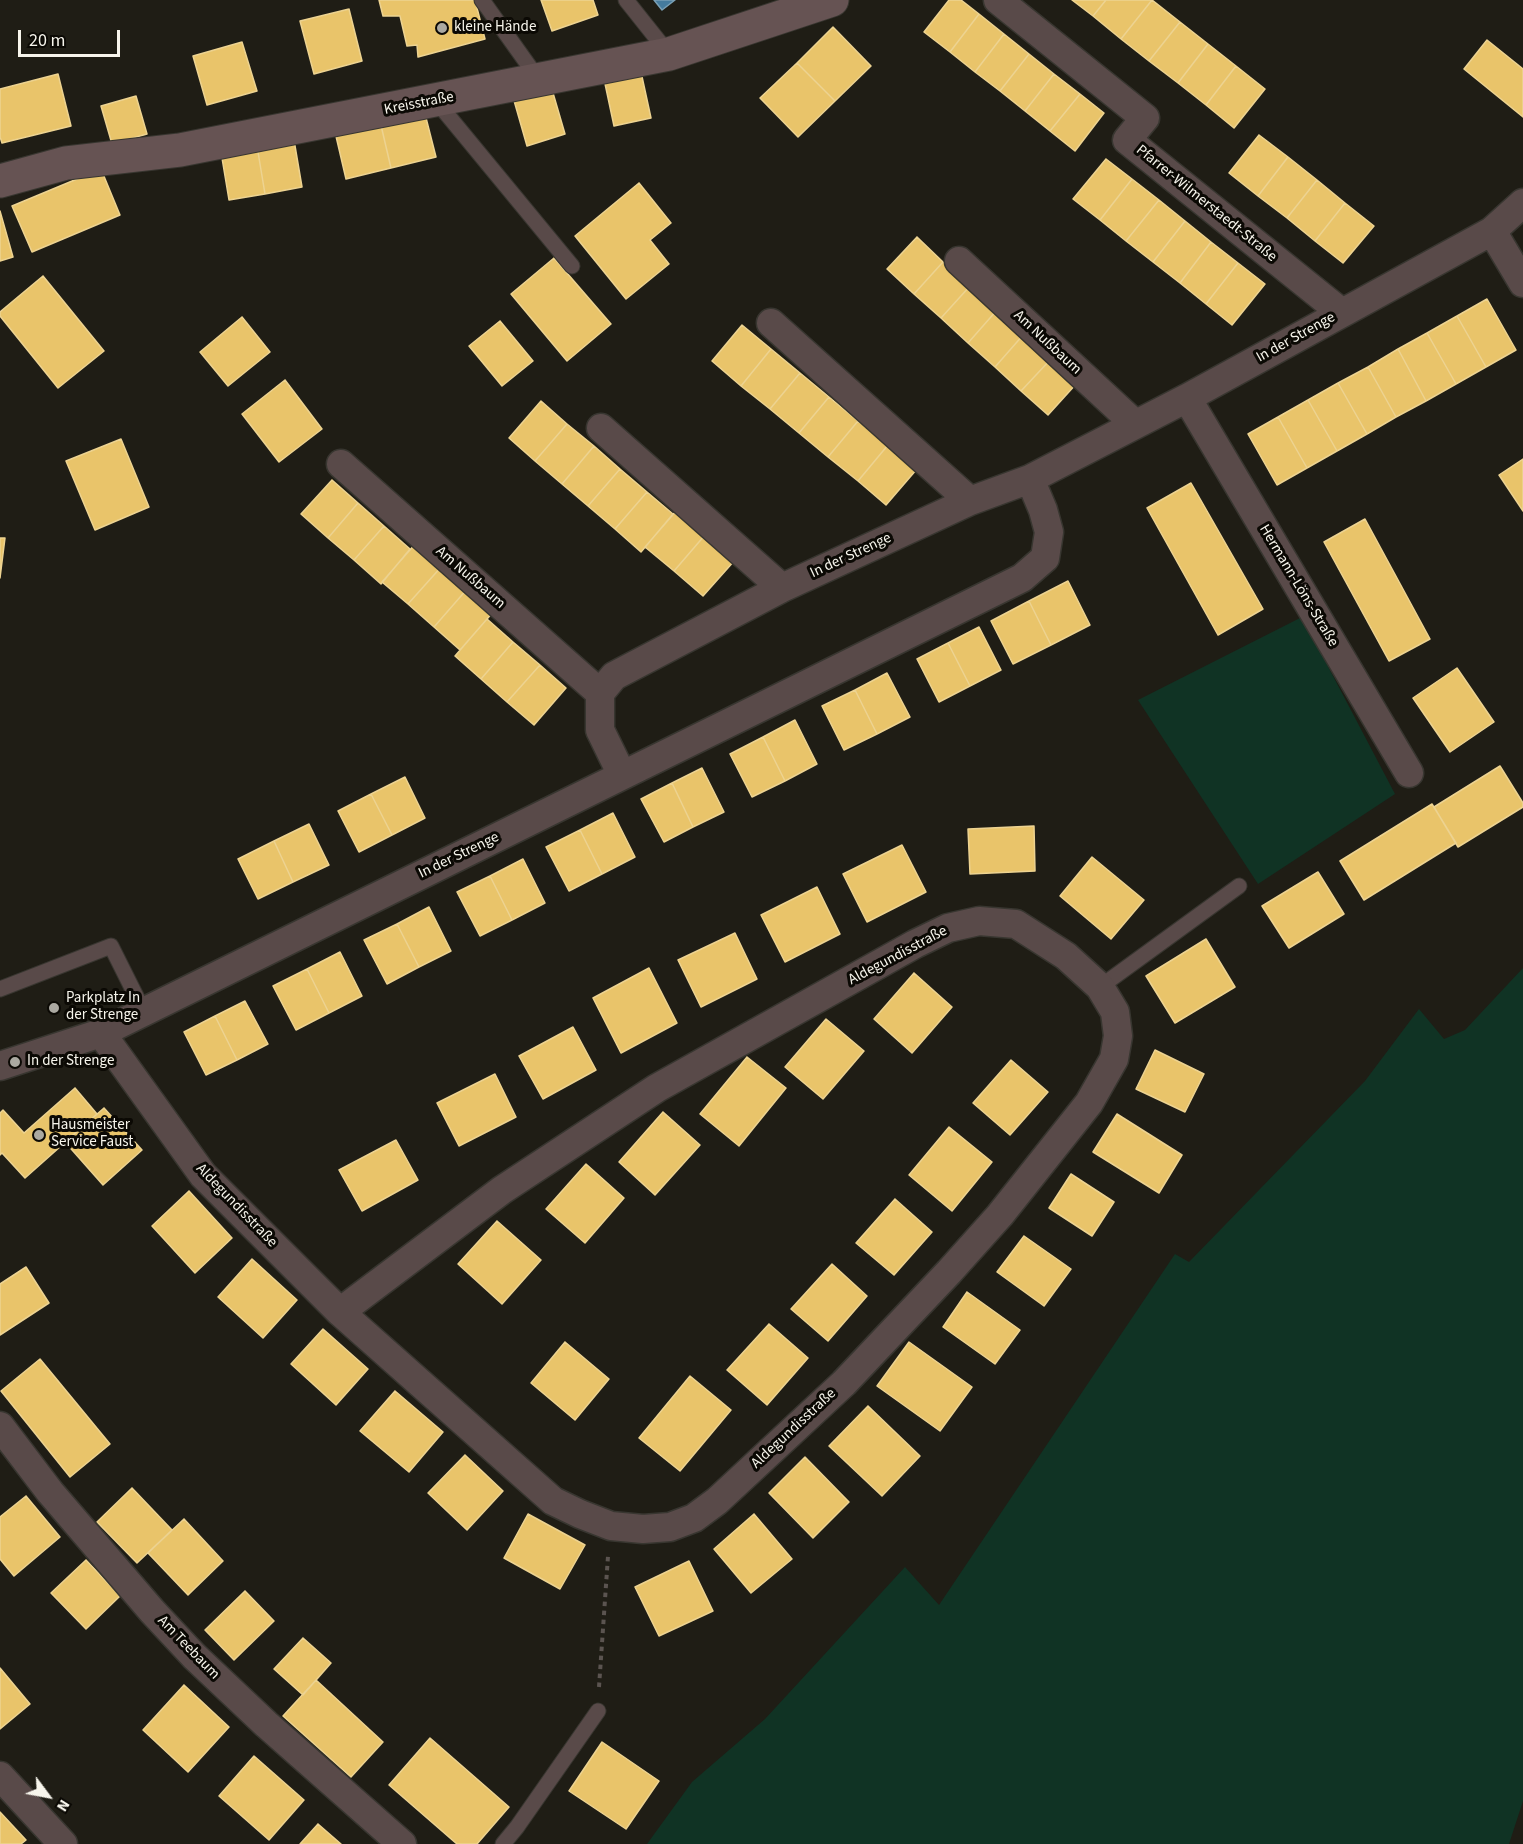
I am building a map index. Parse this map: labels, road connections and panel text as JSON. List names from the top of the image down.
{
  "streets": {
    "street": [
      "Kreisstraße",
      "Pfarrer-Wilmerstaedt-Straße",
      "In der Strenge",
      "Am Nußbaum",
      "Hermann-Löns-Straße",
      "Aldegundisstraße",
      "Am Teebaum"
    ]
  },
  "crossings": [
    ["Pfarrer-Wilmerstaedt-Straße", "In der Strenge"],
    ["In der Strenge", "Am Nußbaum"],
    ["In der Strenge", "Hermann-Löns-Straße"],
    ["In der Strenge", "Aldegundisstraße"]
  ],
  "places": [
    "kleine Hände",
    "Parkplatz In der Strenge",
    "In der Strenge",
    "Hausmeister Service Faust"
  ],
  "scale_bar": "20 m",
  "north": "bottom right"
}
